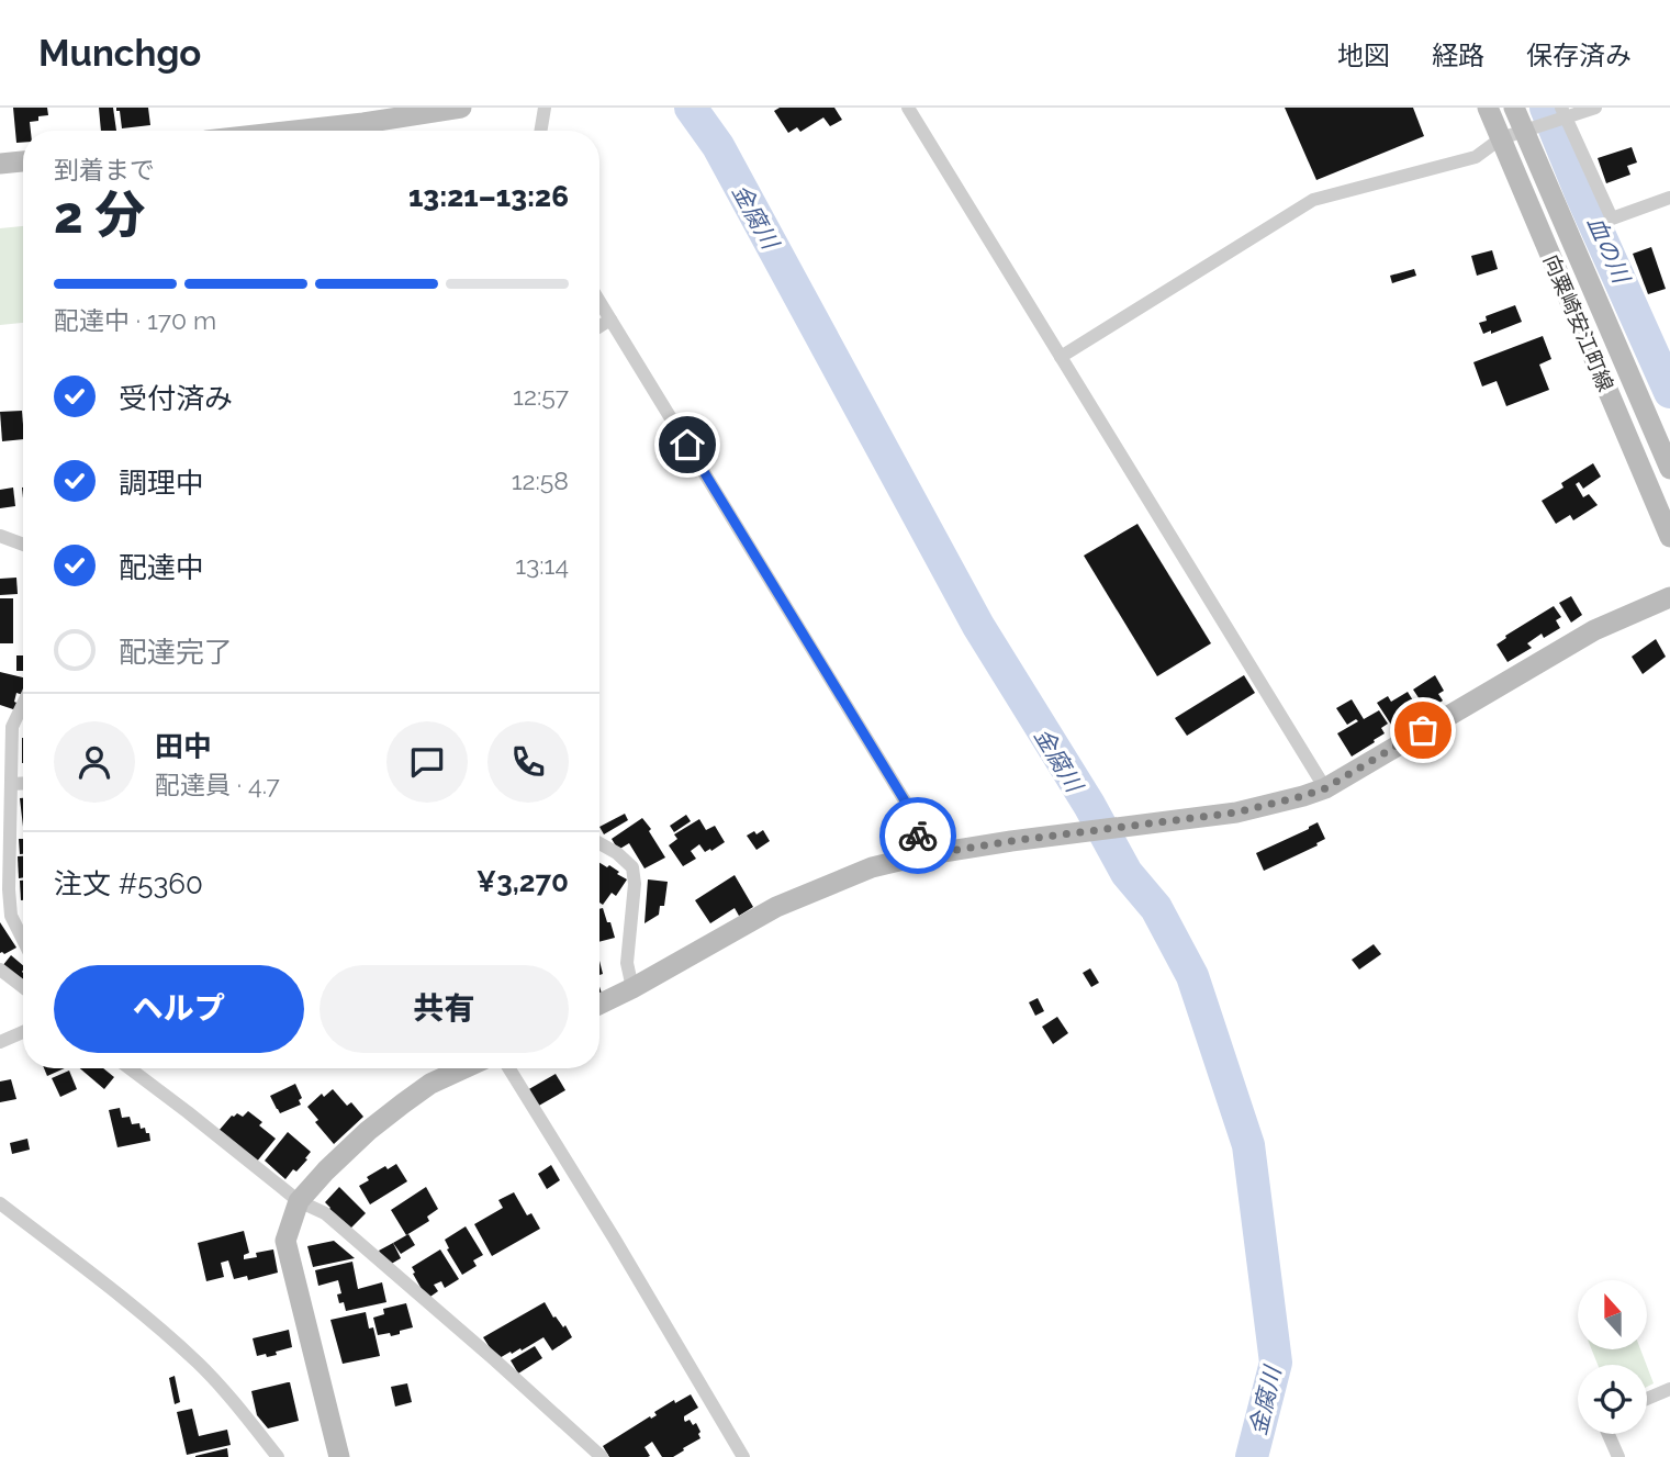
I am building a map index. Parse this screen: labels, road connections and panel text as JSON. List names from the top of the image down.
{
  "streets": {
    "street": ["向粟崎安江町線"]
  },
  "water": ["金腐川", "血の川"],
  "north": "top",
  "page": {
    "header": "Munchgo",
    "nav": ["地図", "経路", "保存済み"],
    "heading": ["2 分", "到着まで", "13:21–13:26"],
    "panel": [
      "田中",
      "配達員 · 4.7",
      "注文 #5360",
      "¥3,270"
    ],
    "bar": "配達中 · 170 m",
    "list": [
      ["受付済み", "12:57"],
      ["調理中", "12:58"],
      ["配達中", "13:14"],
      "配達完了"
    ],
    "buttons": ["ヘルプ", "共有"]
  }
}
